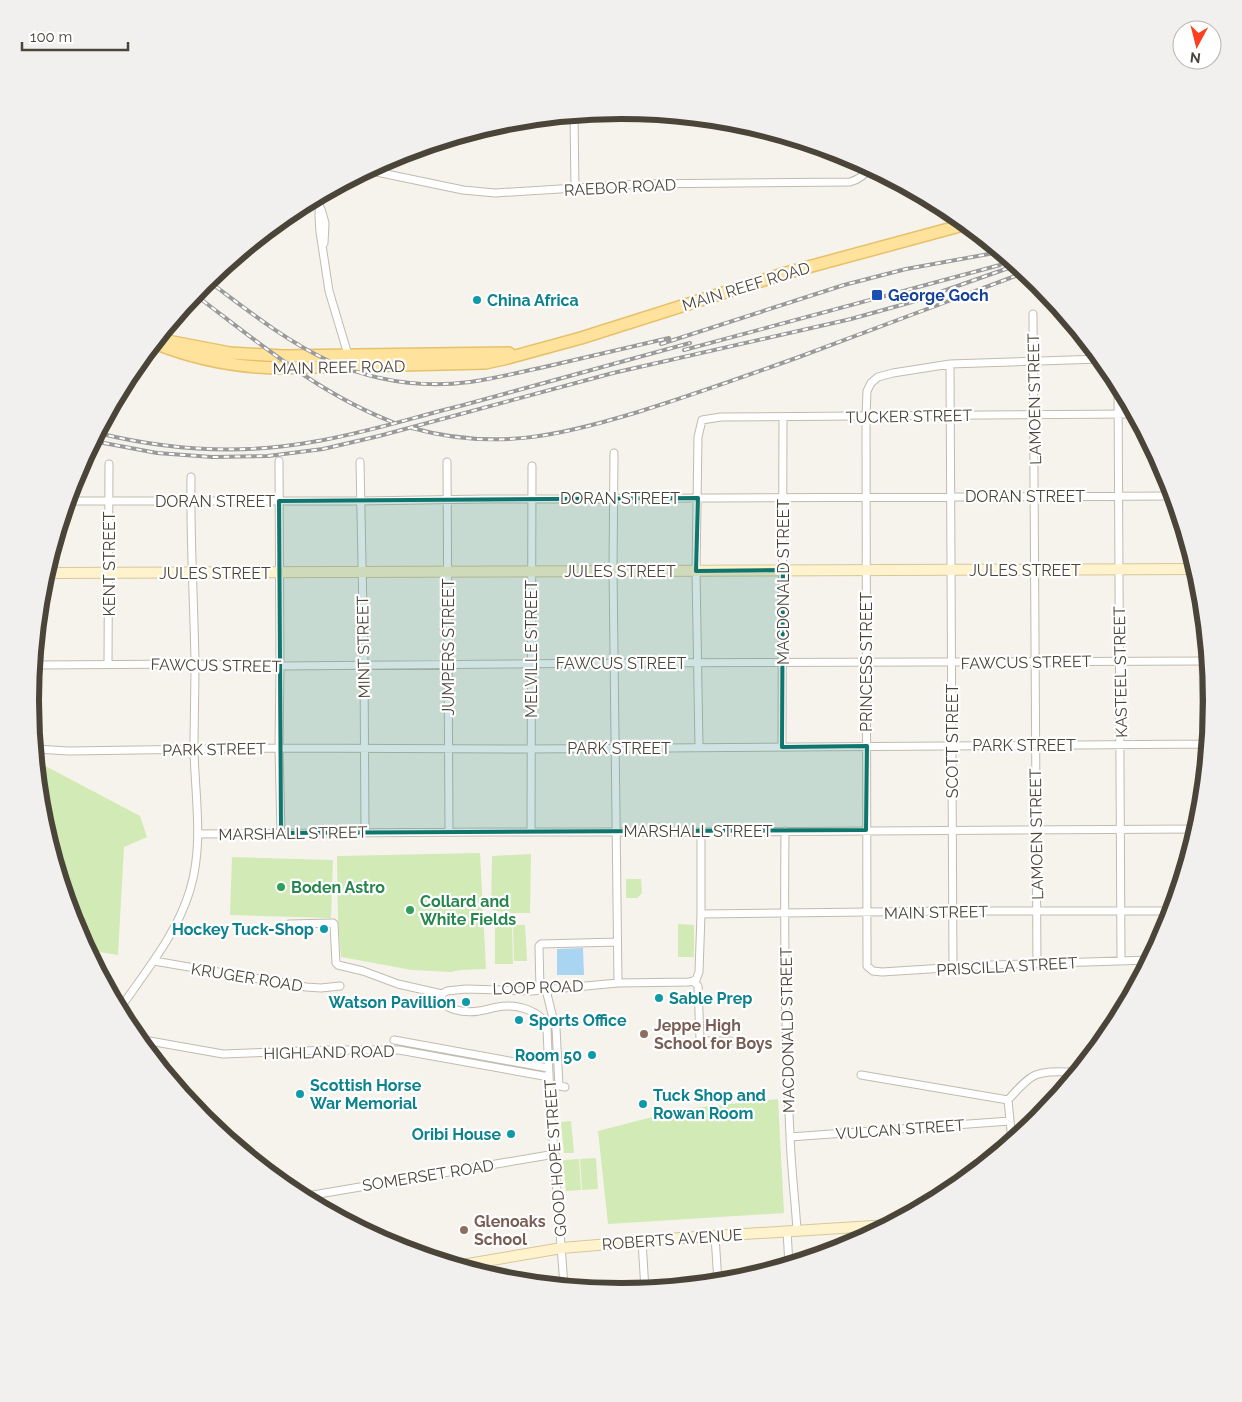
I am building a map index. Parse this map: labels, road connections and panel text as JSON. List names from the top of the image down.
{
  "streets": {
    "main road": ["MAIN REEF ROAD", "JULES STREET", "ROBERTS AVENUE"],
    "street": [
      "RAEBOR ROAD",
      "LAMOEN STREET",
      "TUCKER STREET",
      "DORAN STREET",
      "KENT STREET",
      "MACDONALD STREET",
      "MINT STREET",
      "JUMPERS STREET",
      "MELVILLE STREET",
      "PRINCESS STREET",
      "FAWCUS STREET",
      "KASTEEL STREET",
      "SCOTT STREET",
      "PARK STREET",
      "MARSHALL STREET",
      "MAIN STREET",
      "PRISCILLA STREET",
      "KRUGER ROAD",
      "LOOP ROAD",
      "HIGHLAND ROAD",
      "VULCAN STREET",
      "GOOD HOPE STREET",
      "SOMERSET ROAD"
    ]
  },
  "crossings": [
    ["LAMOEN STREET", "TUCKER STREET"],
    ["LAMOEN STREET", "DORAN STREET"],
    ["LAMOEN STREET", "JULES STREET"],
    ["LAMOEN STREET", "FAWCUS STREET"],
    ["LAMOEN STREET", "PARK STREET"],
    ["LAMOEN STREET", "MARSHALL STREET"],
    ["LAMOEN STREET", "MAIN STREET"],
    ["LAMOEN STREET", "PRISCILLA STREET"],
    ["TUCKER STREET", "DORAN STREET"],
    ["TUCKER STREET", "MACDONALD STREET"],
    ["TUCKER STREET", "PRINCESS STREET"],
    ["TUCKER STREET", "KASTEEL STREET"],
    ["TUCKER STREET", "SCOTT STREET"],
    ["DORAN STREET", "KENT STREET"],
    ["DORAN STREET", "MACDONALD STREET"],
    ["DORAN STREET", "MINT STREET"],
    ["DORAN STREET", "JUMPERS STREET"],
    ["DORAN STREET", "MELVILLE STREET"],
    ["DORAN STREET", "PRINCESS STREET"],
    ["DORAN STREET", "KASTEEL STREET"],
    ["DORAN STREET", "SCOTT STREET"],
    ["KENT STREET", "JULES STREET"],
    ["KENT STREET", "FAWCUS STREET"],
    ["JULES STREET", "MACDONALD STREET"],
    ["JULES STREET", "MINT STREET"],
    ["JULES STREET", "JUMPERS STREET"],
    ["JULES STREET", "MELVILLE STREET"],
    ["JULES STREET", "PRINCESS STREET"],
    ["JULES STREET", "KASTEEL STREET"],
    ["JULES STREET", "SCOTT STREET"],
    ["MACDONALD STREET", "FAWCUS STREET"],
    ["MACDONALD STREET", "PARK STREET"],
    ["MACDONALD STREET", "MARSHALL STREET"],
    ["MACDONALD STREET", "MAIN STREET"],
    ["MACDONALD STREET", "VULCAN STREET"],
    ["MACDONALD STREET", "ROBERTS AVENUE"],
    ["MINT STREET", "FAWCUS STREET"],
    ["MINT STREET", "PARK STREET"],
    ["MINT STREET", "MARSHALL STREET"],
    ["JUMPERS STREET", "FAWCUS STREET"],
    ["JUMPERS STREET", "PARK STREET"],
    ["JUMPERS STREET", "MARSHALL STREET"],
    ["MELVILLE STREET", "FAWCUS STREET"],
    ["MELVILLE STREET", "PARK STREET"],
    ["MELVILLE STREET", "MARSHALL STREET"],
    ["PRINCESS STREET", "FAWCUS STREET"],
    ["PRINCESS STREET", "SCOTT STREET"],
    ["PRINCESS STREET", "PARK STREET"],
    ["PRINCESS STREET", "MARSHALL STREET"],
    ["PRINCESS STREET", "MAIN STREET"],
    ["PRINCESS STREET", "PRISCILLA STREET"],
    ["FAWCUS STREET", "KASTEEL STREET"],
    ["FAWCUS STREET", "SCOTT STREET"],
    ["KASTEEL STREET", "PARK STREET"],
    ["KASTEEL STREET", "MARSHALL STREET"],
    ["KASTEEL STREET", "MAIN STREET"],
    ["KASTEEL STREET", "PRISCILLA STREET"],
    ["SCOTT STREET", "PARK STREET"],
    ["SCOTT STREET", "MARSHALL STREET"],
    ["SCOTT STREET", "MAIN STREET"],
    ["SCOTT STREET", "PRISCILLA STREET"],
    ["LOOP ROAD", "GOOD HOPE STREET"],
    ["HIGHLAND ROAD", "GOOD HOPE STREET"],
    ["GOOD HOPE STREET", "SOMERSET ROAD"],
    ["GOOD HOPE STREET", "ROBERTS AVENUE"]
  ],
  "places": {
    "transit": ["George Goch"],
    "other": [
      "China Africa",
      "Boden Astro",
      "Collard and White Fields",
      "Hockey Tuck-Shop",
      "Sable Prep",
      "Watson Pavillion",
      "Sports Office",
      "Jeppe High School for Boys",
      "Room 50",
      "Scottish Horse War Memorial",
      "Tuck Shop and Rowan Room",
      "Oribi House",
      "Glenoaks School"
    ]
  },
  "scale_bar": "100 m",
  "north": "bottom"
}
